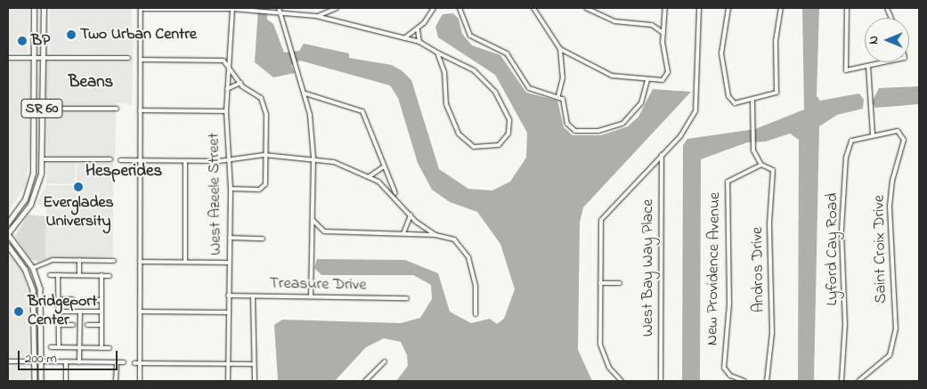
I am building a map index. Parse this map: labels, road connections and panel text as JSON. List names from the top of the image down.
{
  "streets": {
    "main road": ["SR 60"],
    "street": [
      "West Azeele Street",
      "Lyford Cay Road",
      "Saint Croix Drive",
      "West Bay Way Place",
      "New Providence Avenue",
      "Andros Drive",
      "Treasure Drive"
    ]
  },
  "crossings": [
    ["West Azeele Street", "Treasure Drive"],
    ["Lyford Cay Road", "Saint Croix Drive"],
    ["New Providence Avenue", "Andros Drive"]
  ],
  "districts": ["Beans", "Hesperides"],
  "places": [
    "Two Urban Centre",
    "BP",
    "Everglades University",
    "Bridgeport Center"
  ],
  "scale_bar": "200 m",
  "north": "left"
}
